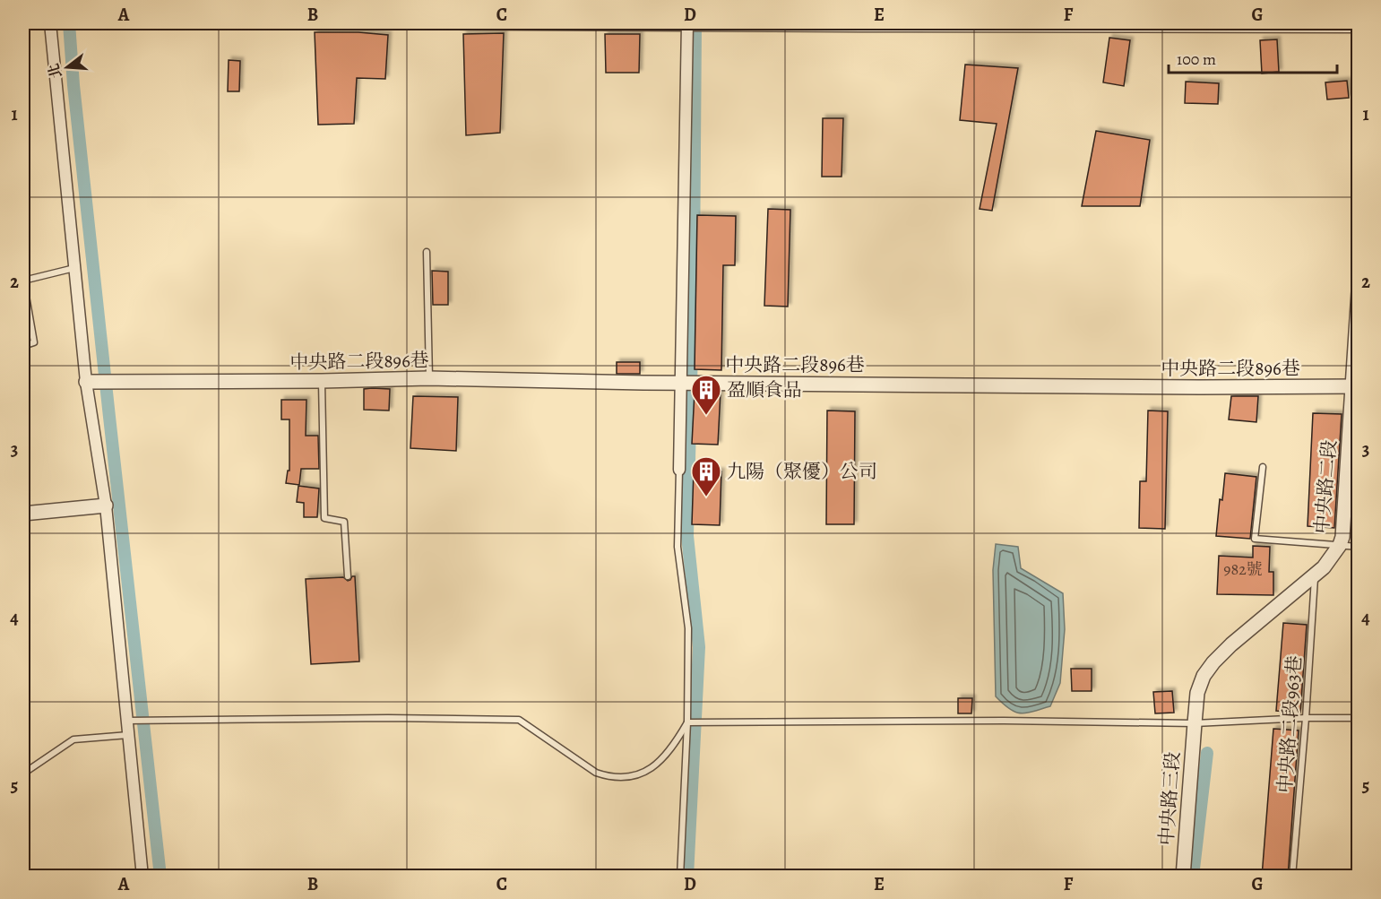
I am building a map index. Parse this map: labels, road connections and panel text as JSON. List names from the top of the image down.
{
  "streets": {
    "street": ["中央路二段896巷", "中央路二段", "中央路三段"],
    "lane": ["中央路二段963巷"]
  },
  "crossings": [
    ["中央路二段896巷", "中央路二段"],
    ["中央路二段", "中央路二段963巷"],
    ["中央路二段", "中央路三段"]
  ],
  "places": {
    "building": ["盈順食品", "九陽（聚優）公司"]
  },
  "house_numbers": ["982號"],
  "scale_bar": "100 m",
  "north": "left",
  "grid": {
    "columns": [
      "A",
      "B",
      "C",
      "D",
      "E",
      "F",
      "G"
    ],
    "rows": [
      "1",
      "2",
      "3",
      "4",
      "5"
    ]
  }
}
